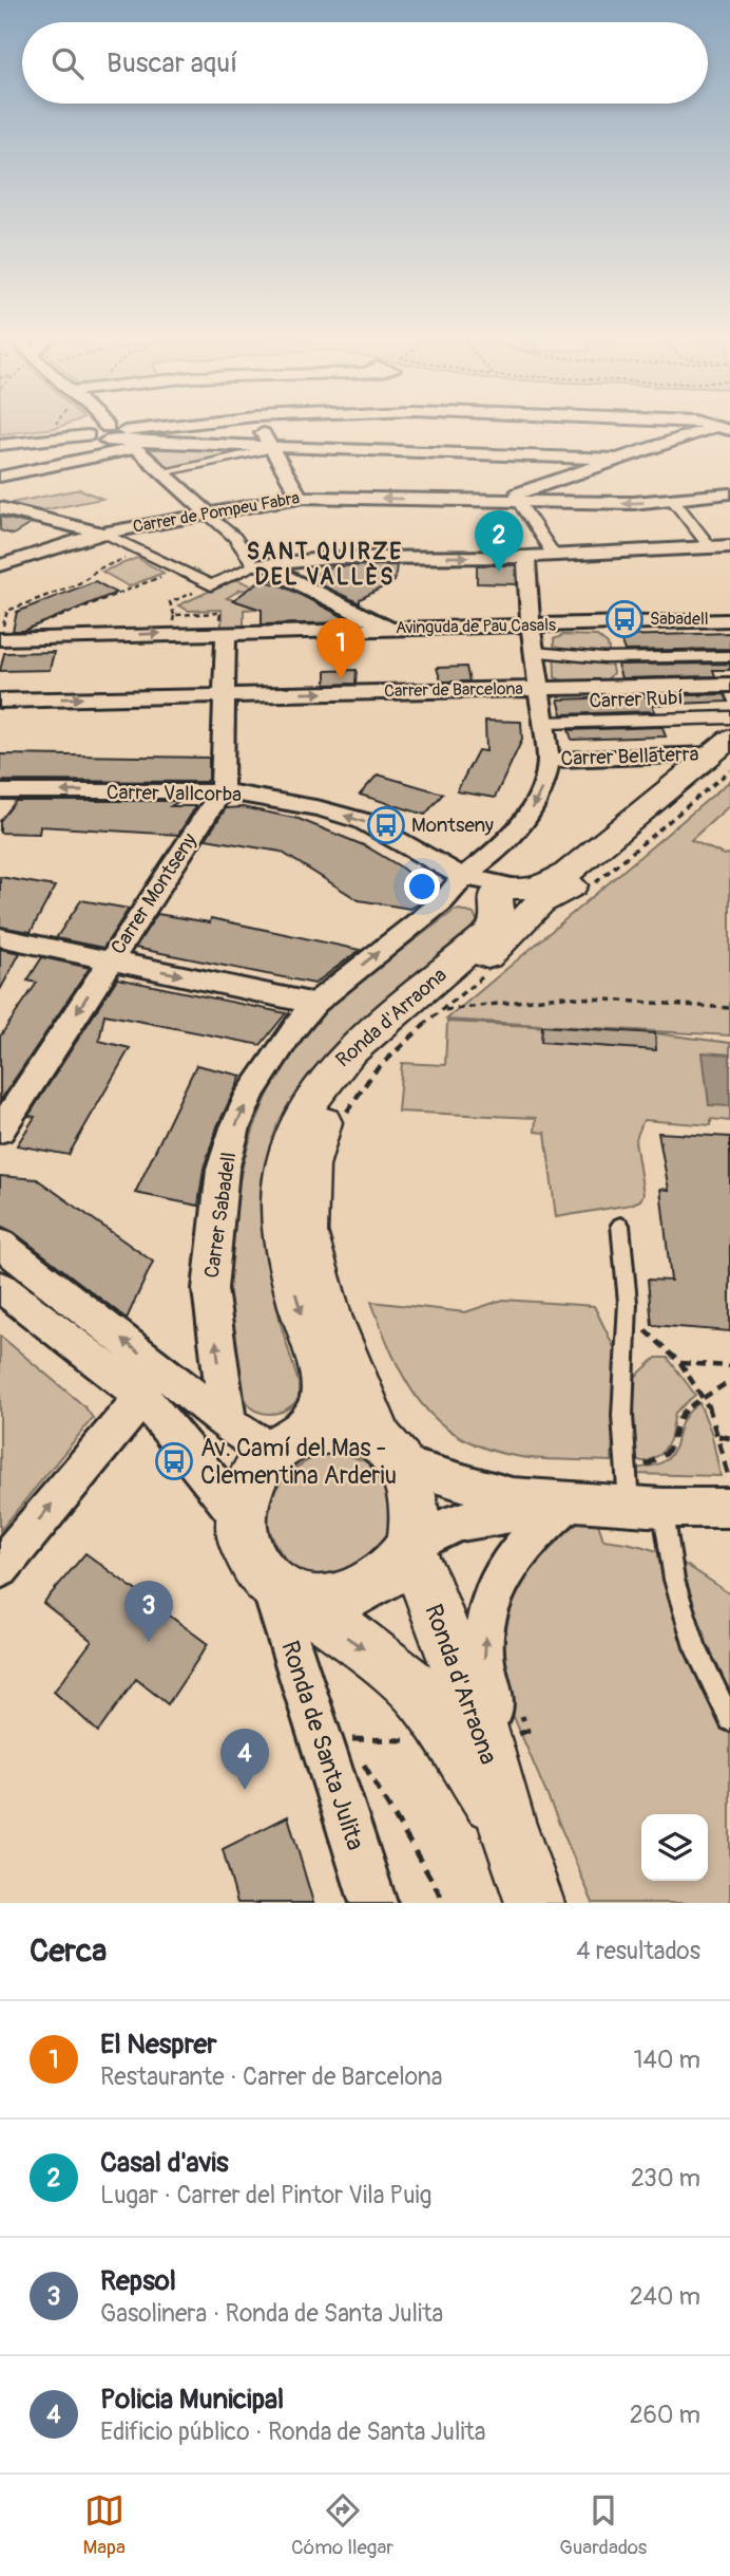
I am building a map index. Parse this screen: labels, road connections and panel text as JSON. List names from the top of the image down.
{
  "streets": {
    "street": [
      "Carrer de Pompeu Fabra",
      "Avinguda de Pau Casals",
      "Carrer de Barcelona",
      "Carrer Rubí",
      "Carrer Bellaterra",
      "Carrer Vallcorba",
      "Carrer Montseny",
      "Ronda d'Arraona",
      "Carrer Sabadell",
      "Ronda de Santa Julita"
    ]
  },
  "crossings": [
    ["Carrer Bellaterra", "Ronda d'Arraona"],
    ["Carrer Bellaterra", "Carrer Sabadell"],
    ["Carrer Vallcorba", "Carrer Montseny"],
    ["Carrer Vallcorba", "Ronda d'Arraona"],
    ["Carrer Vallcorba", "Carrer Sabadell"],
    ["Ronda d'Arraona", "Ronda de Santa Julita"]
  ],
  "one_way": ["Carrer Montseny"],
  "districts": ["SANT QUIRZE DEL VALLÈS"],
  "places": {
    "bus stop": ["Sabadell", "Montseny", "Av. Camí del Mas - Clementina Arderiu"]
  },
  "page": {
    "search": "Buscar aquí",
    "pins": [
      "2",
      "1",
      "3",
      "4"
    ],
    "heading": ["Cerca", "4 resultados"],
    "list": [
      {
        "mark": "1",
        "name": "El Nesprer",
        "note": "Restaurante · Carrer de Barcelona",
        "value": "140 m"
      },
      {
        "mark": "2",
        "name": "Casal d'avis",
        "note": "Lugar · Carrer del Pintor Vila Puig",
        "value": "230 m"
      },
      {
        "mark": "3",
        "name": "Repsol",
        "note": "Gasolinera · Ronda de Santa Julita",
        "value": "240 m"
      },
      {
        "mark": "4",
        "name": "Policia Municipal",
        "note": "Edificio público · Ronda de Santa Julita",
        "value": "260 m"
      }
    ],
    "nav": ["Mapa", "Cómo llegar", "Guardados"]
  }
}
